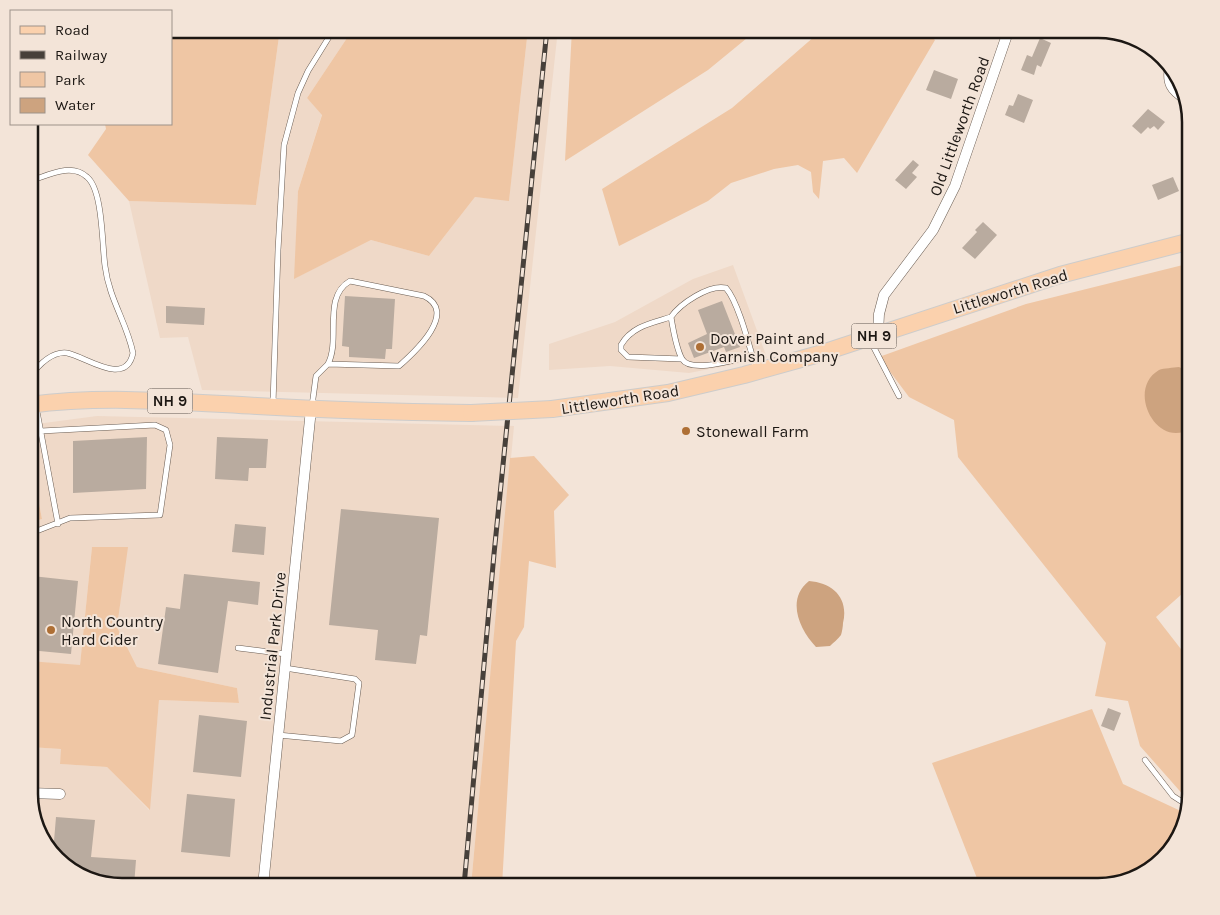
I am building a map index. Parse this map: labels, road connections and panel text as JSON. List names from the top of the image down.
{
  "streets": {
    "main road": ["Littleworth Road", "NH 9"],
    "street": ["Old Littleworth Road", "Industrial Park Drive"]
  },
  "crossings": [
    ["Old Littleworth Road", "Littleworth Road"],
    ["Littleworth Road", "Industrial Park Drive"]
  ],
  "places": ["Dover Paint and Varnish Company", "Stonewall Farm", "North Country Hard Cider"],
  "legend": [
    "Road",
    "Railway",
    "Park",
    "Water"
  ]
}
